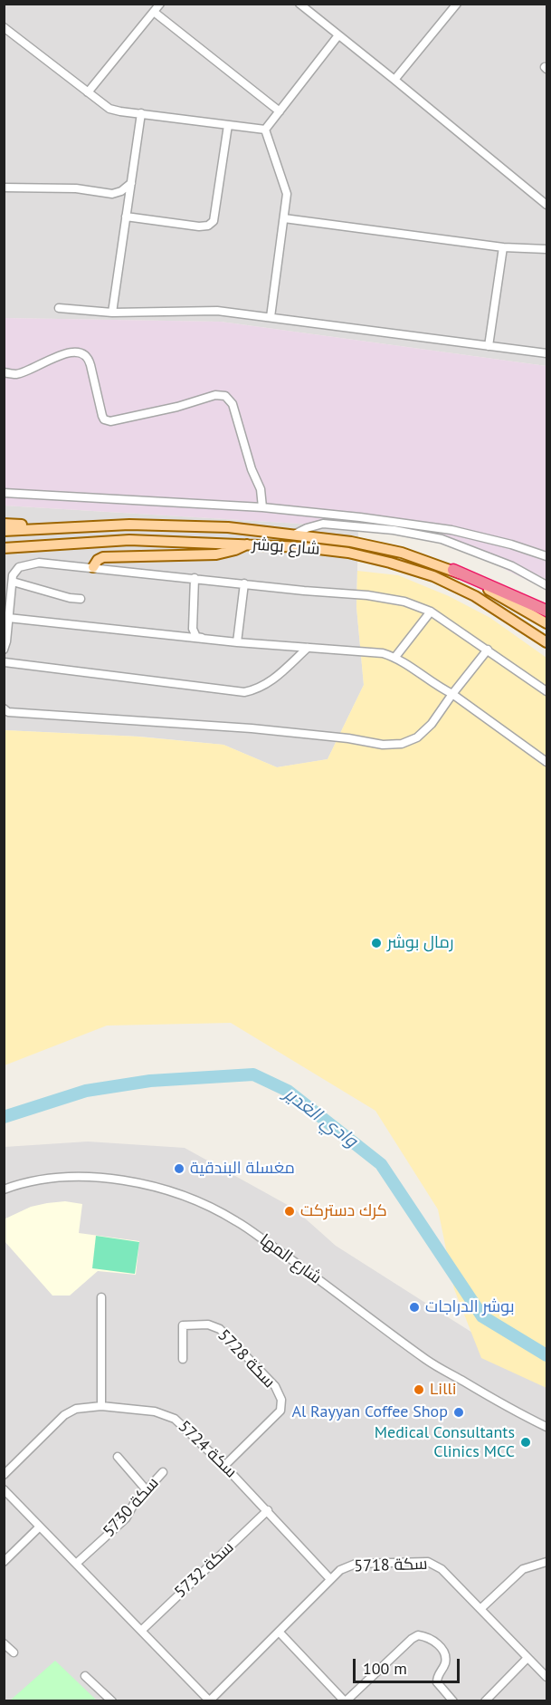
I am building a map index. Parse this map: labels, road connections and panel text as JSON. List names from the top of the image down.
{
  "streets": {
    "main road": ["شارع بوشر"],
    "street": [
      "شارع المها",
      "سكة 5728",
      "سكة 5724",
      "سكة 5730",
      "سكة 5718",
      "سكة 5732"
    ]
  },
  "crossings": [
    ["سكة 5728", "سكة 5724"],
    ["سكة 5724", "سكة 5718"],
    ["سكة 5724", "سكة 5732"],
    ["سكة 5730", "سكة 5718"],
    ["سكة 5718", "سكة 5732"]
  ],
  "water": ["وادي الغدير"],
  "places": [
    "رمال بوشر",
    "مغسلة البندقية",
    "كرك دستركت",
    "بوشر الدراجات",
    "Lilli",
    "Al Rayyan Coffee Shop",
    "Medical Consultants Clinics MCC"
  ],
  "scale_bar": "100 m"
}
